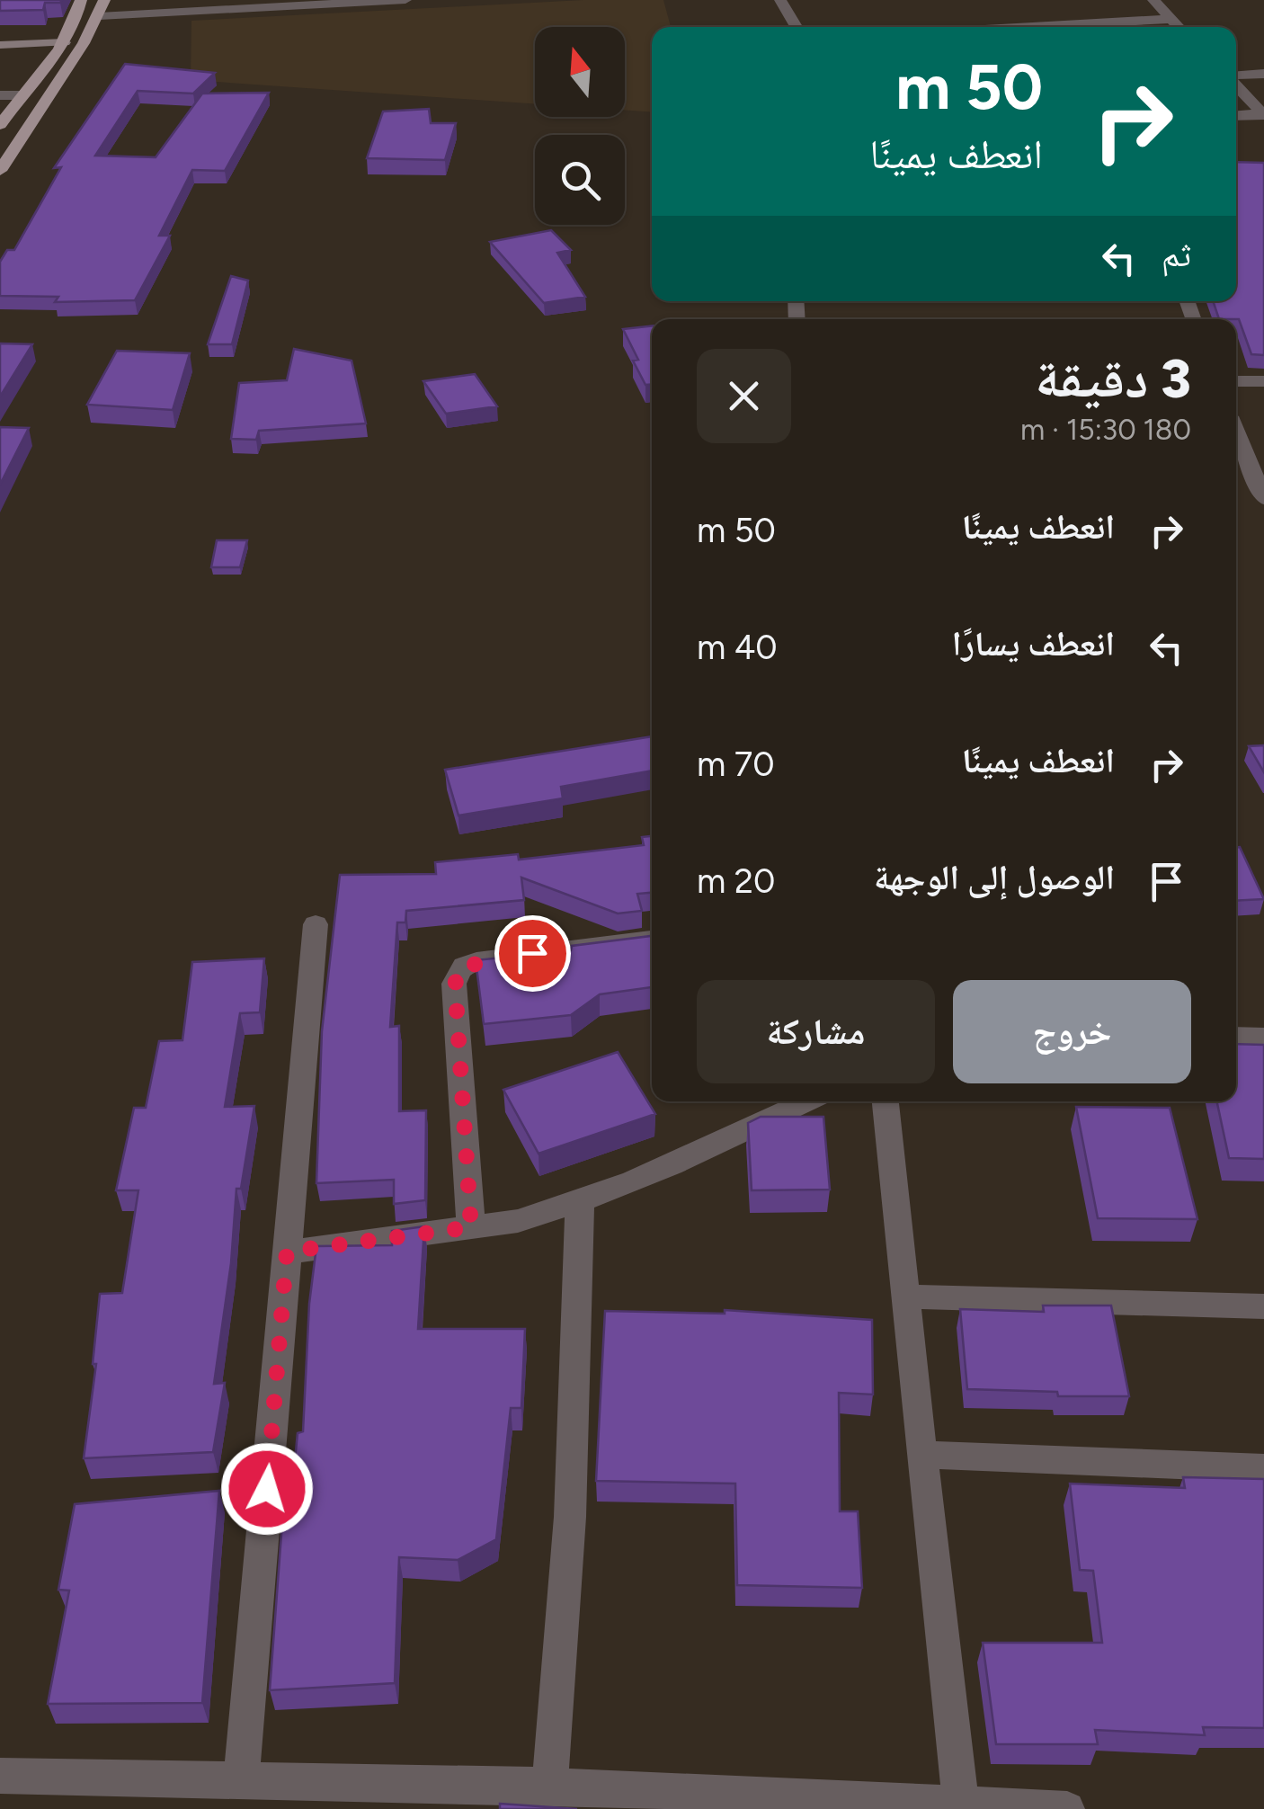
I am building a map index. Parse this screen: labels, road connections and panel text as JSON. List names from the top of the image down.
{
  "north": "top",
  "page": {
    "turn": ["50 m", "انعطف يمينًا"],
    "then": "ثم",
    "heading": ["3 دقيقة", "180 m · 15:30"],
    "list": [
      {
        "name": "انعطف يمينًا",
        "value": "50 m"
      },
      {
        "name": "انعطف يسارًا",
        "value": "40 m"
      },
      {
        "name": "انعطف يمينًا",
        "value": "70 m"
      },
      {
        "name": "الوصول إلى الوجهة",
        "value": "20 m"
      }
    ],
    "buttons": ["خروج", "مشاركة"]
  }
}
